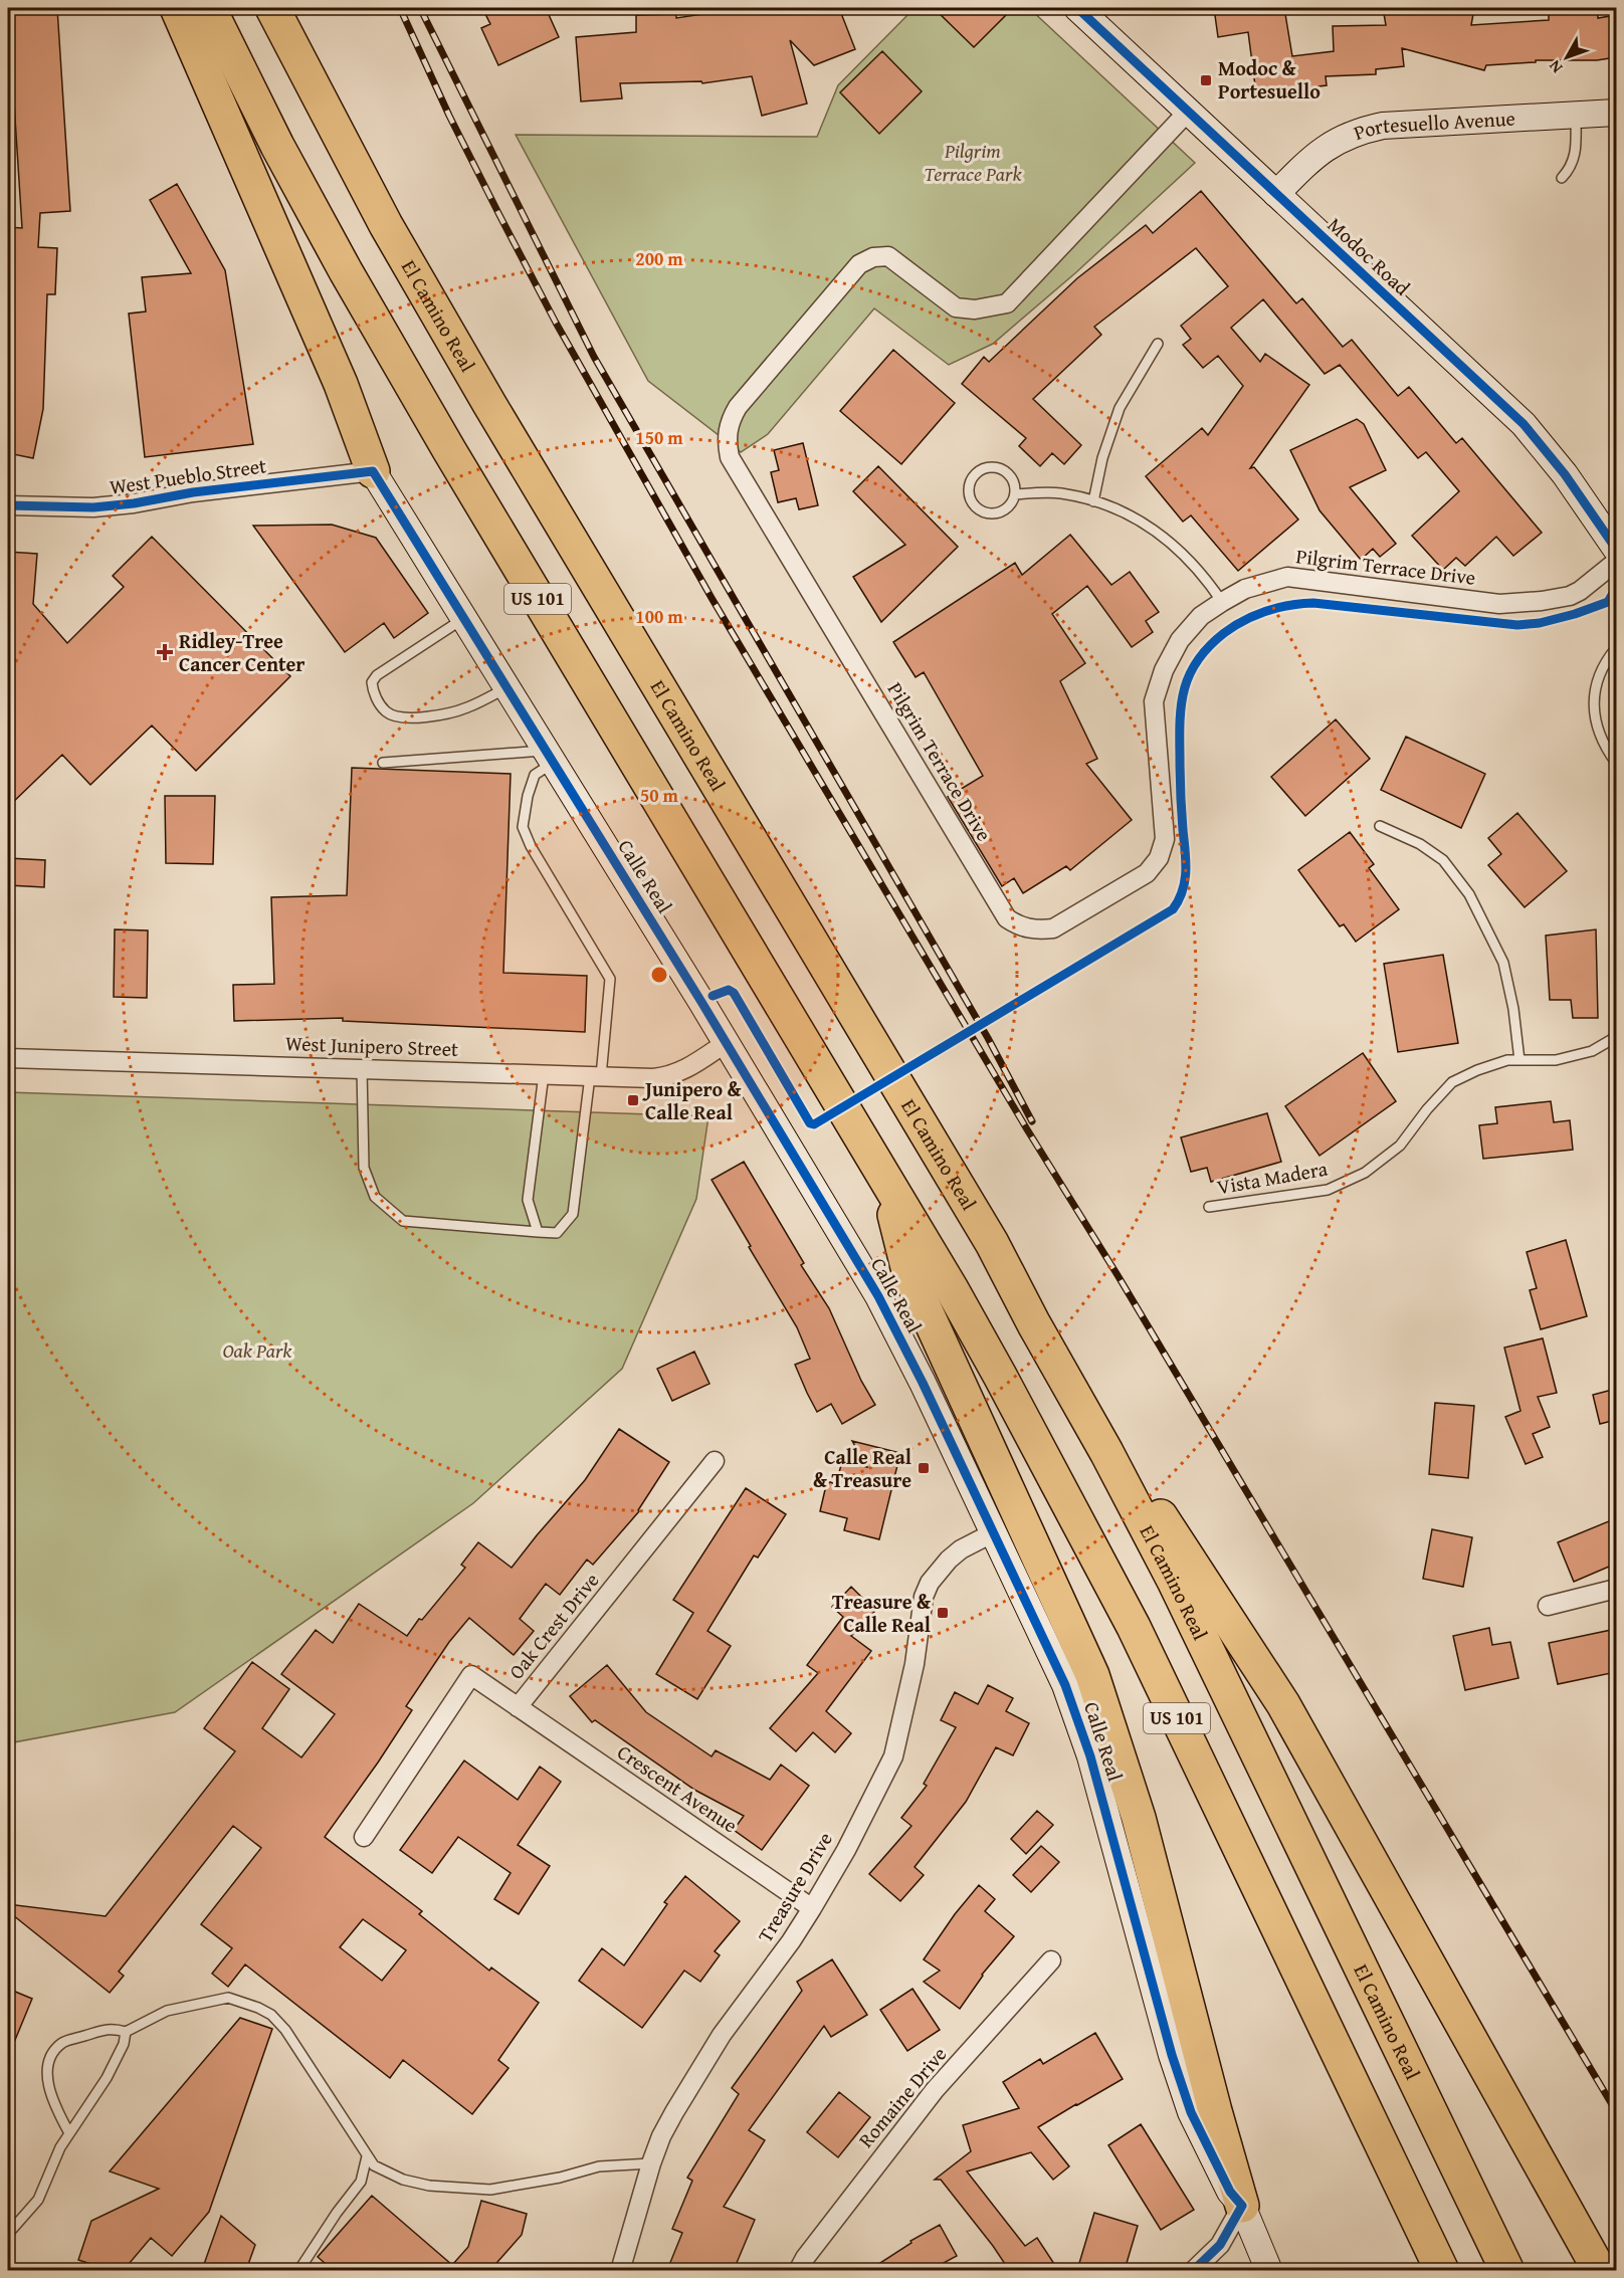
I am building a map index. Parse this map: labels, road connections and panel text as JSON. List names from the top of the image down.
{
  "streets": {
    "highway": ["El Camino Real", "US 101"],
    "street": [
      "Portesuello Avenue",
      "Modoc Road",
      "West Pueblo Street",
      "Pilgrim Terrace Drive",
      "Calle Real",
      "West Junipero Street",
      "Oak Crest Drive",
      "Crescent Avenue",
      "Treasure Drive",
      "Romaine Drive"
    ],
    "lane": ["Vista Madera"]
  },
  "crossings": [
    ["Portesuello Avenue", "Modoc Road"],
    ["Modoc Road", "Pilgrim Terrace Drive"],
    ["West Pueblo Street", "Calle Real"],
    ["Calle Real", "West Junipero Street"],
    ["Calle Real", "Treasure Drive"],
    ["Oak Crest Drive", "Crescent Avenue"],
    ["Crescent Avenue", "Treasure Drive"]
  ],
  "parks": ["Pilgrim Terrace Park", "Oak Park"],
  "places": {
    "transit": [
      "Modoc & Portesuello",
      "Junipero & Calle Real",
      "Calle Real & Treasure",
      "Treasure & Calle Real"
    ],
    "health": ["Ridley-Tree Cancer Center"]
  },
  "north": "bottom left",
  "rings": [
    "200 m",
    "150 m",
    "100 m",
    "50 m"
  ]
}
